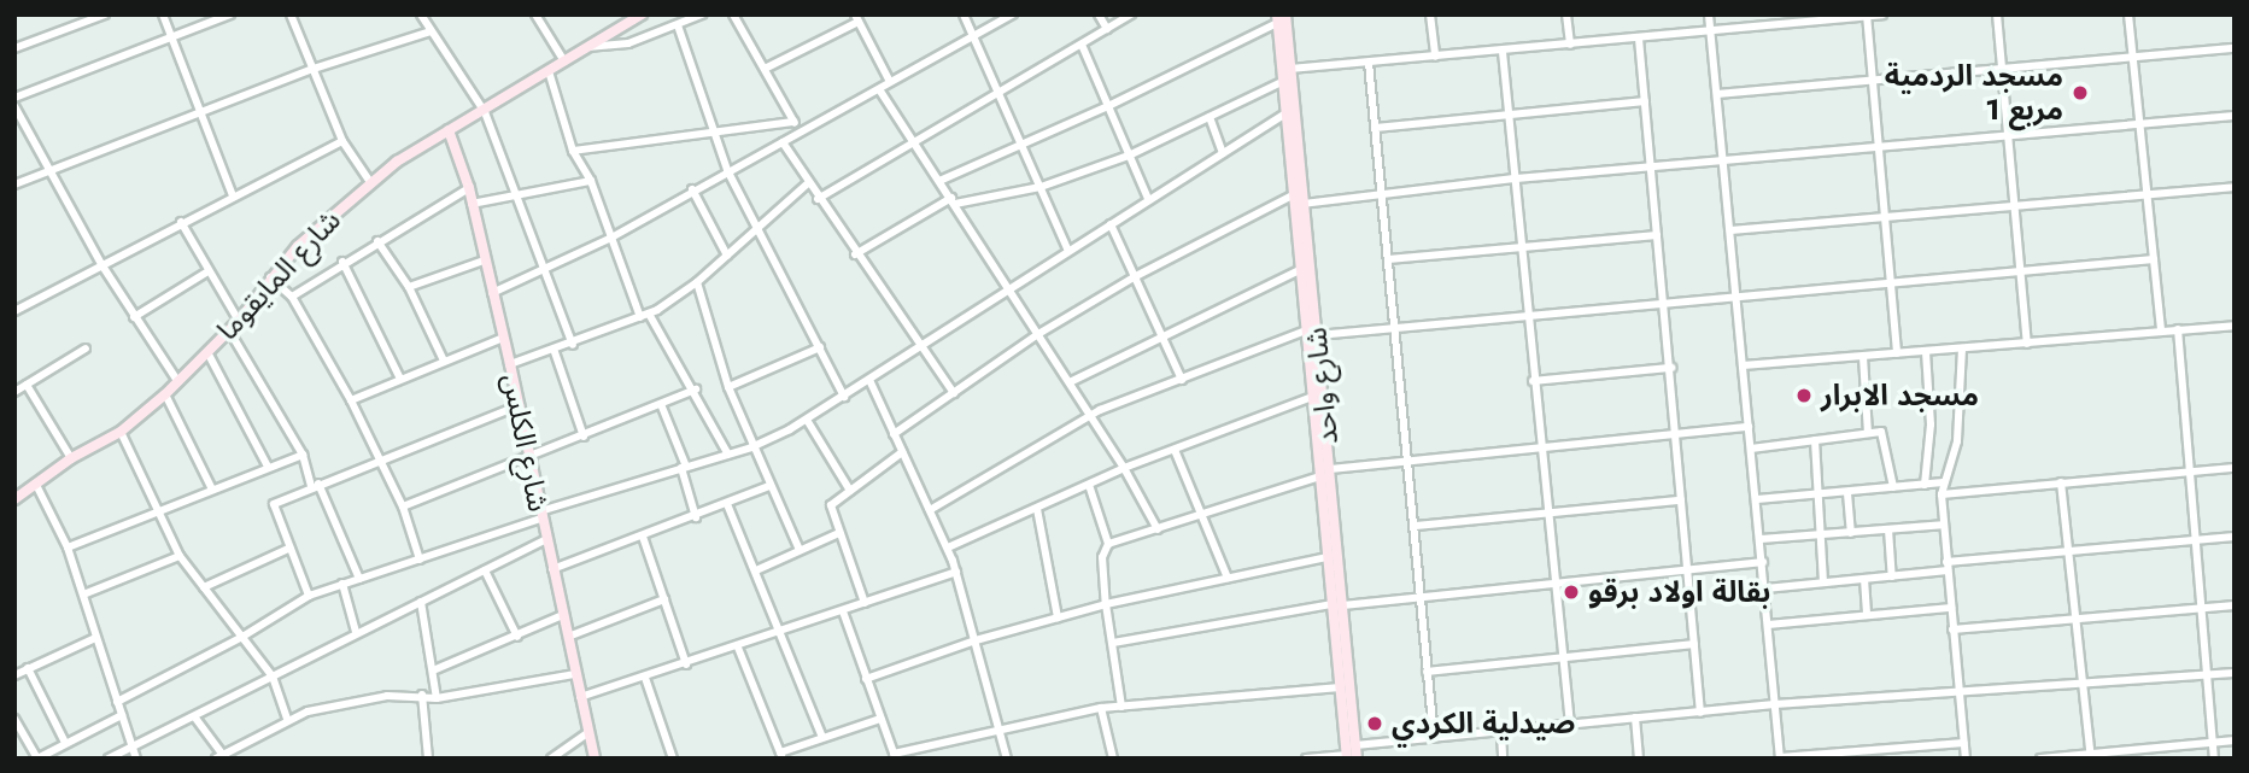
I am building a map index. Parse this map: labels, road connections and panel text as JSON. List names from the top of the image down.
{
  "streets": {
    "street": ["شارع المايقوما", "شارع واحد", "شارع الكلس"]
  },
  "crossings": [
    ["شارع المايقوما", "شارع الكلس"]
  ],
  "places": [
    "مسجد الردمية مربع 1",
    "مسجد الابرار",
    "بقالة اولاد برقو",
    "صيدلية الكردي"
  ]
}
